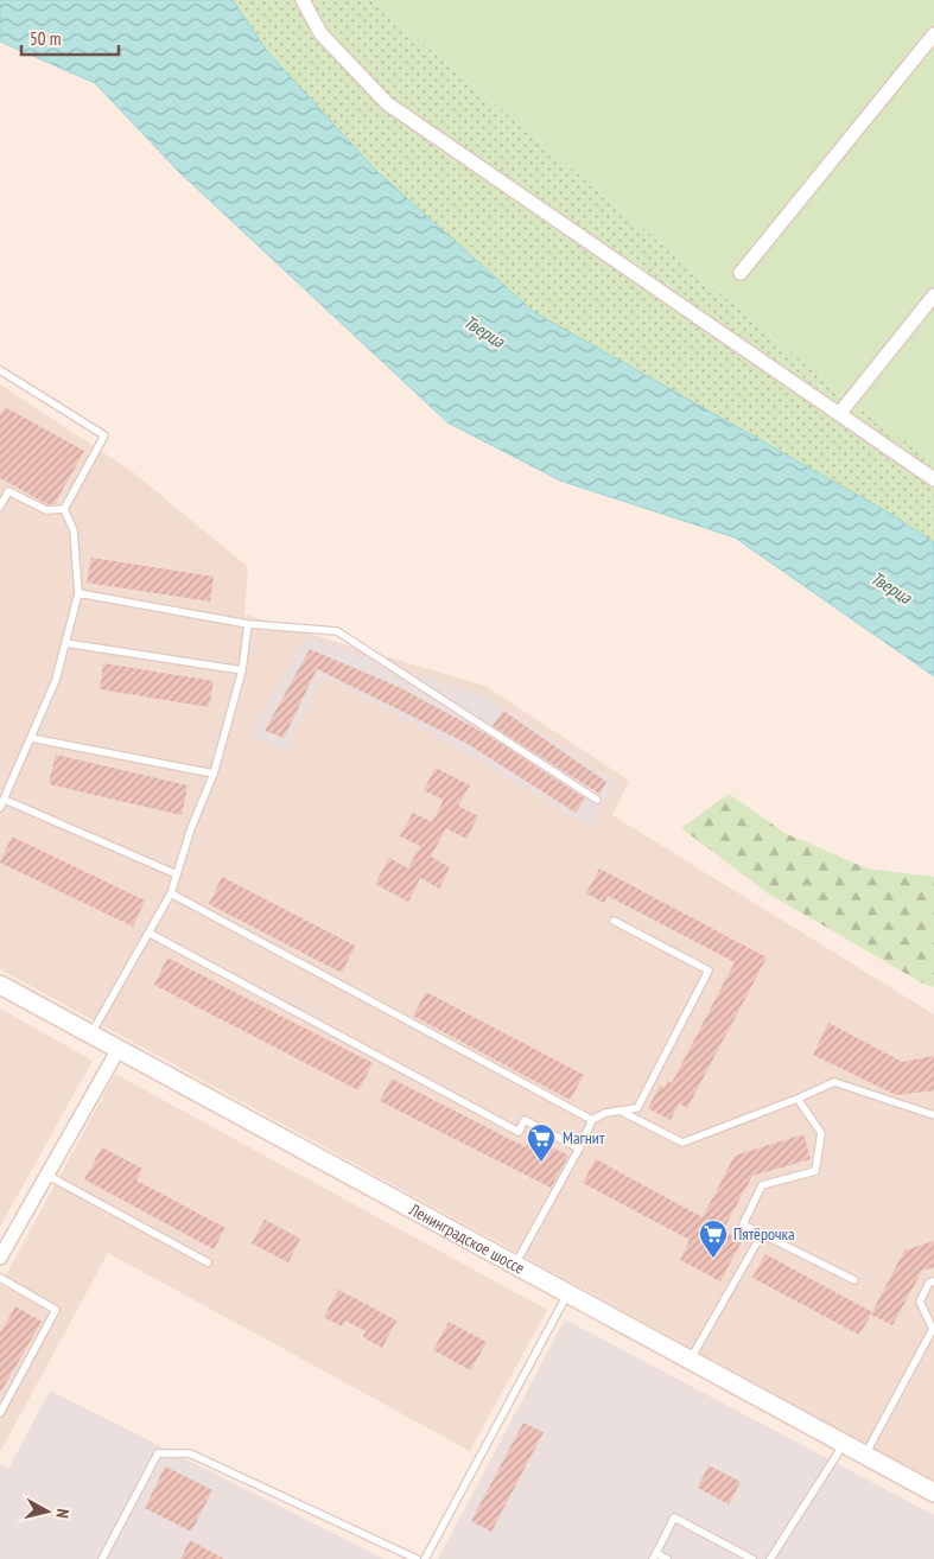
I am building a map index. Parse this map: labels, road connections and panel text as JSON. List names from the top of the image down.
{
  "streets": {
    "main road": ["Ленинградское шоссе"]
  },
  "water": ["Тверца"],
  "places": {
    "supermarket": ["Магнит", "Пятёрочка"]
  },
  "scale_bar": "50 m",
  "north": "right"
}
